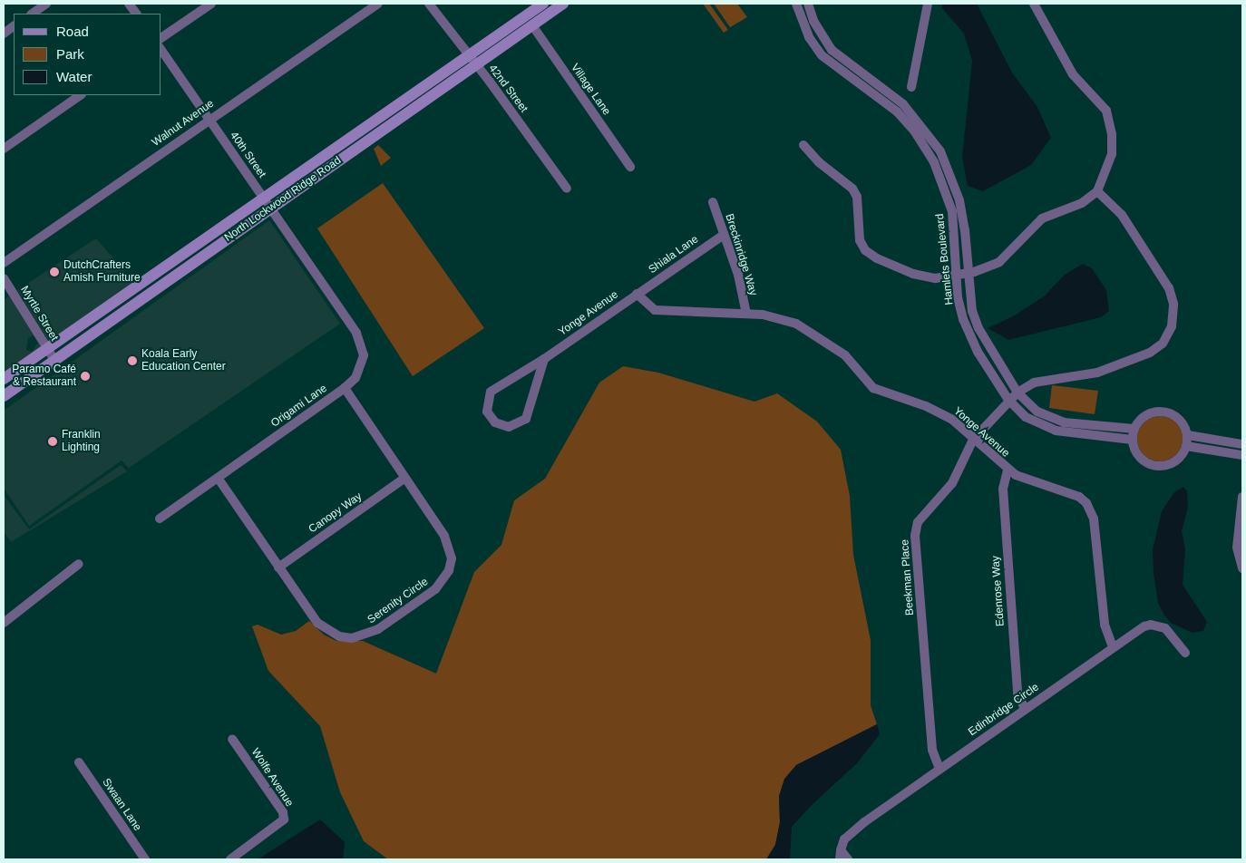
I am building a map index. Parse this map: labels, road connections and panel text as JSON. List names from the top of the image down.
{
  "streets": {
    "main road": ["North Lockwood Ridge Road"],
    "street": [
      "42nd Street",
      "Village Lane",
      "Walnut Avenue",
      "40th Street",
      "Shiala Lane",
      "Breckinridge Way",
      "Hamlets Boulevard",
      "Myrtle Street",
      "Yonge Avenue",
      "Origami Lane",
      "Canopy Way",
      "Beekman Place",
      "Edenrose Way",
      "Serenity Circle",
      "Edinbridge Circle",
      "Wolfe Avenue",
      "Swaan Lane"
    ]
  },
  "crossings": [
    ["42nd Street", "North Lockwood Ridge Road"],
    ["Village Lane", "North Lockwood Ridge Road"],
    ["Walnut Avenue", "40th Street"],
    ["40th Street", "North Lockwood Ridge Road"],
    ["40th Street", "Origami Lane"],
    ["North Lockwood Ridge Road", "Myrtle Street"],
    ["Shiala Lane", "Breckinridge Way"],
    ["Shiala Lane", "Yonge Avenue"],
    ["Breckinridge Way", "Yonge Avenue"],
    ["Hamlets Boulevard", "Beekman Place"],
    ["Yonge Avenue", "Beekman Place"],
    ["Yonge Avenue", "Edenrose Way"],
    ["Yonge Avenue", "Edinbridge Circle"],
    ["Origami Lane", "Serenity Circle"],
    ["Canopy Way", "Serenity Circle"],
    ["Beekman Place", "Edinbridge Circle"],
    ["Edenrose Way", "Edinbridge Circle"]
  ],
  "places": [
    "DutchCrafters Amish Furniture",
    "Koala Early Education Center",
    "Paramo Café & Restaurant",
    "Franklin Lighting"
  ],
  "legend": ["Road", "Park", "Water"]
}
